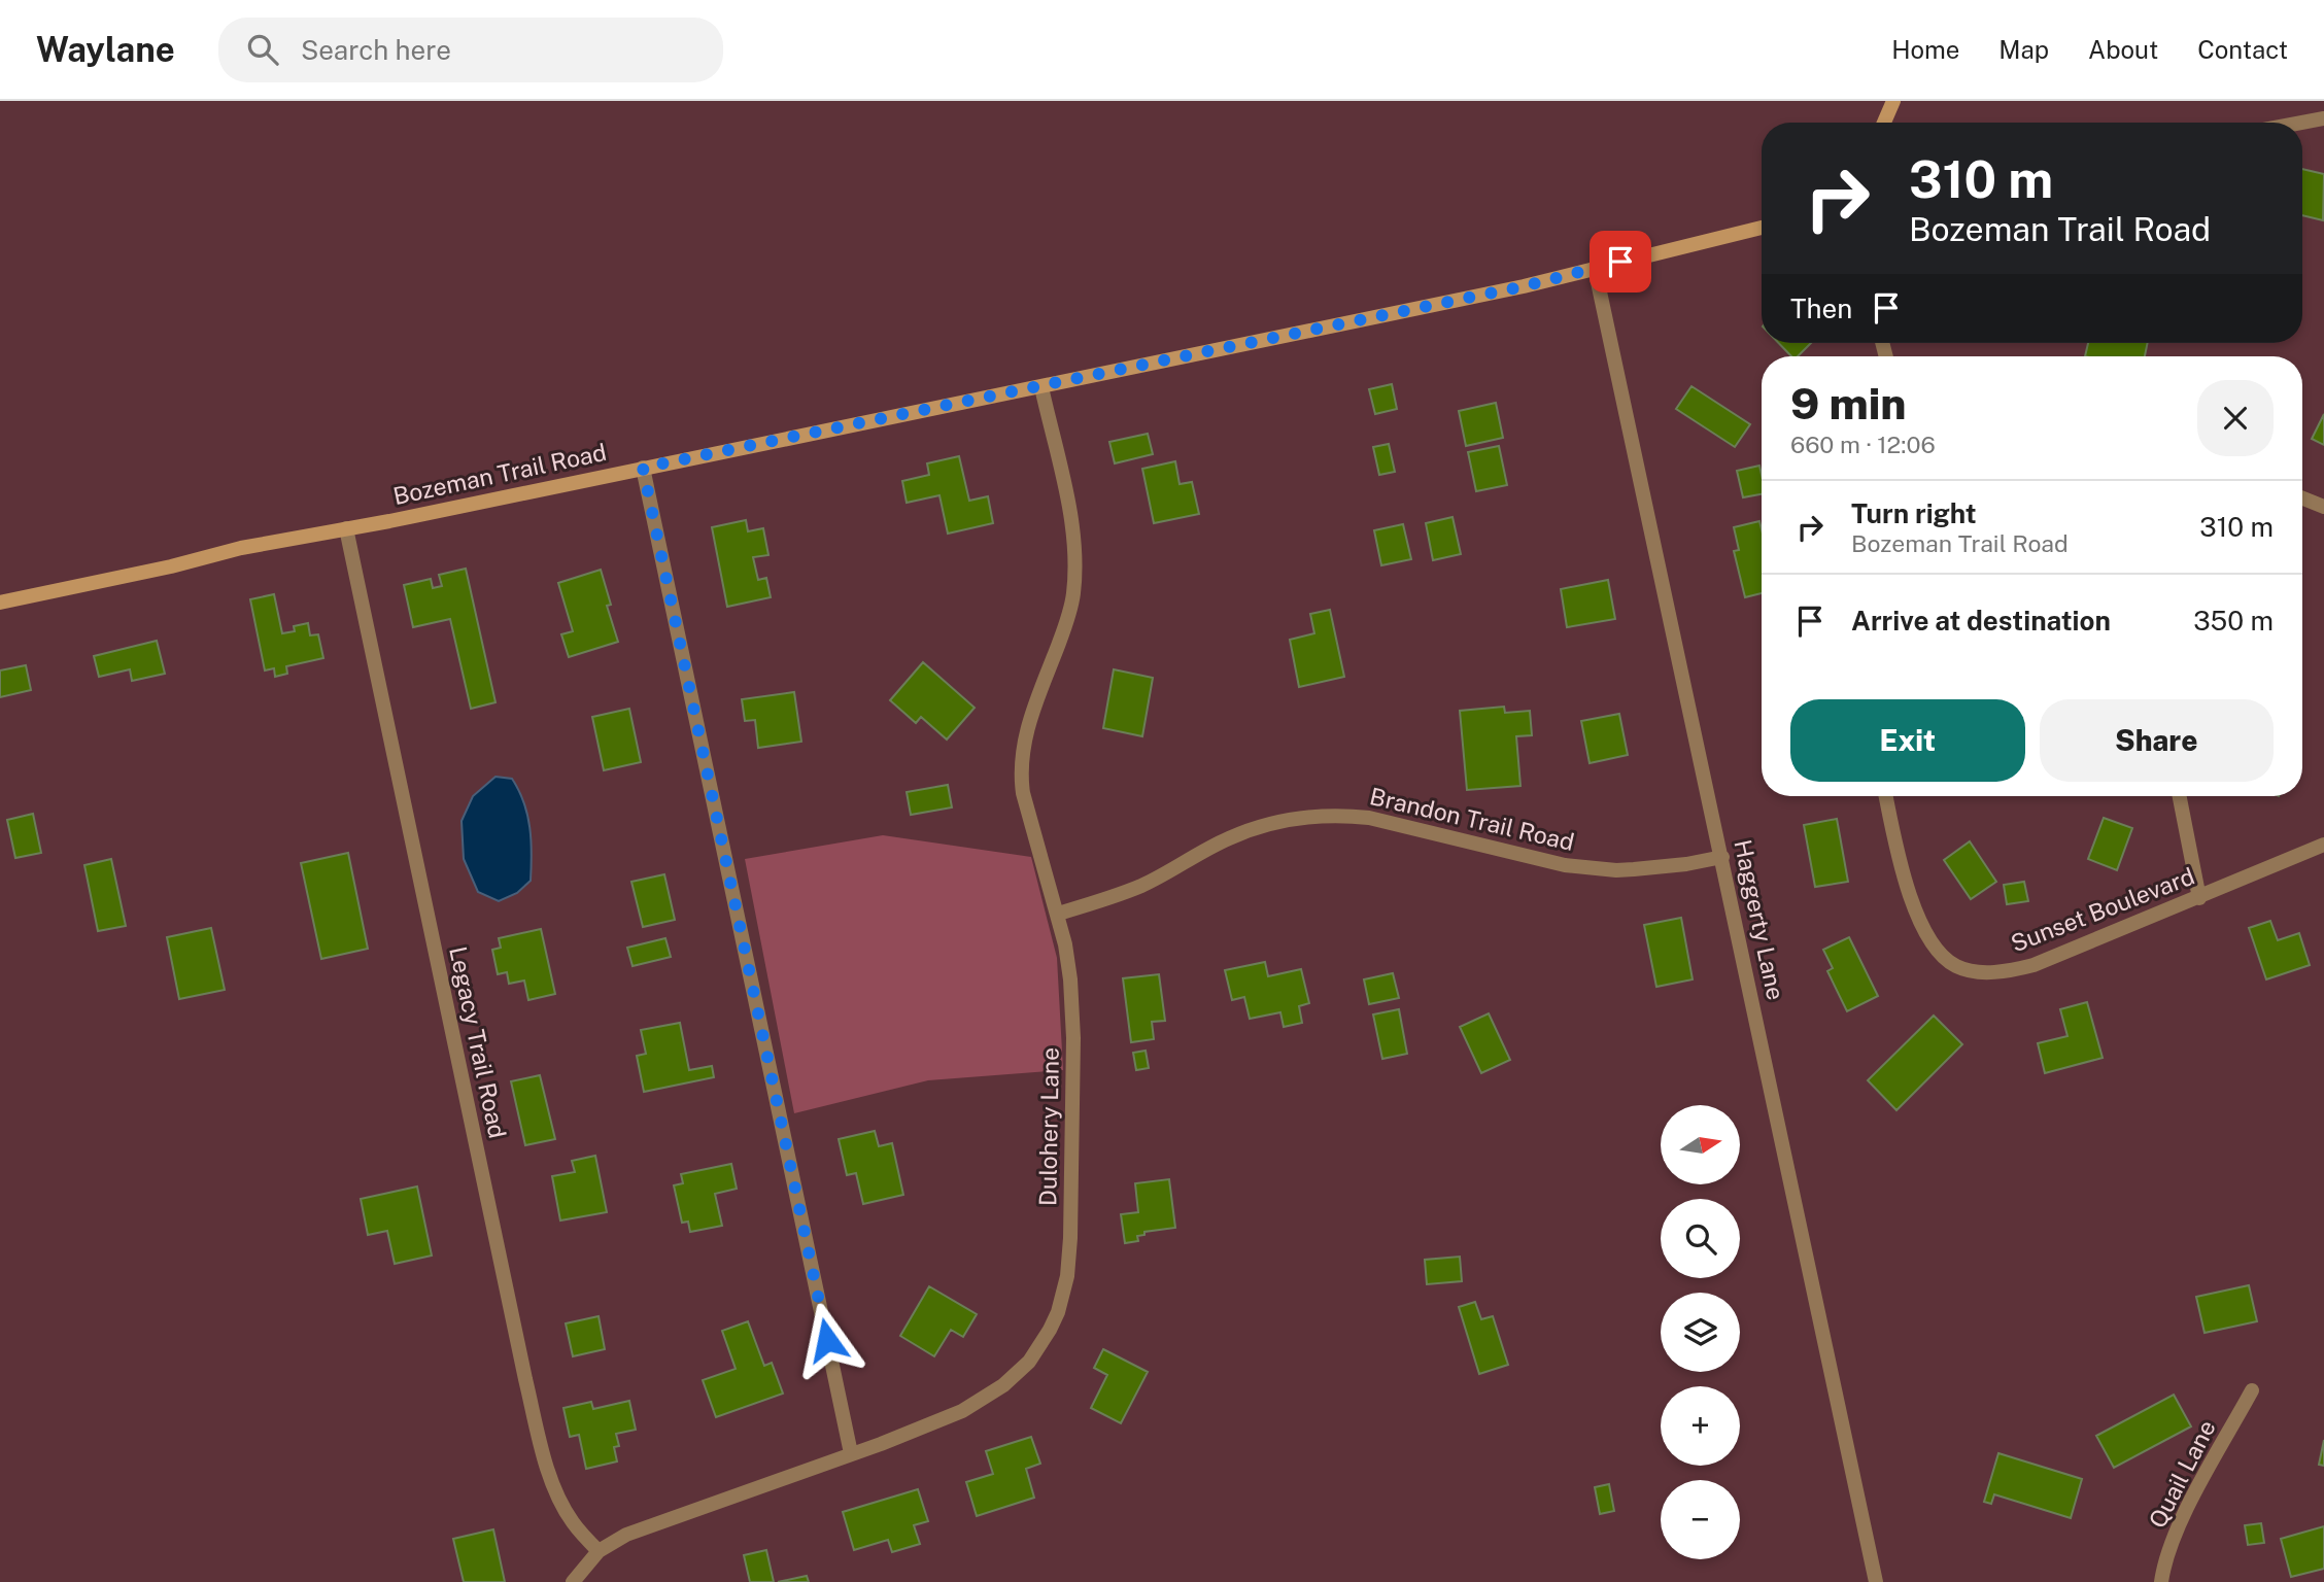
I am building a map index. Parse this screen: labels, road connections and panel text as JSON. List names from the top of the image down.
{
  "streets": {
    "street": [
      "Bozeman Trail Road",
      "Brandon Trail Road",
      "Sunset Boulevard",
      "Haggerty Lane",
      "Legacy Trail Road",
      "Dulohery Lane",
      "Quail Lane"
    ]
  },
  "crossings": [
    ["Bozeman Trail Road", "Haggerty Lane"],
    ["Bozeman Trail Road", "Legacy Trail Road"],
    ["Bozeman Trail Road", "Dulohery Lane"],
    ["Brandon Trail Road", "Haggerty Lane"],
    ["Brandon Trail Road", "Dulohery Lane"],
    ["Legacy Trail Road", "Dulohery Lane"]
  ],
  "north": "right",
  "page": {
    "header": "Waylane",
    "search": "Search here",
    "nav": [
      "Home",
      "Map",
      "About",
      "Contact"
    ],
    "turn": ["310 m", "Bozeman Trail Road"],
    "then": "Then",
    "heading": ["9 min", "660 m · 12:06"],
    "list": [
      {
        "name": "Turn right",
        "note": "Bozeman Trail Road",
        "value": "310 m"
      },
      {
        "name": "Arrive at destination",
        "value": "350 m"
      }
    ],
    "buttons": ["Exit", "Share"],
    "map_buttons": ["+", "−"]
  }
}
